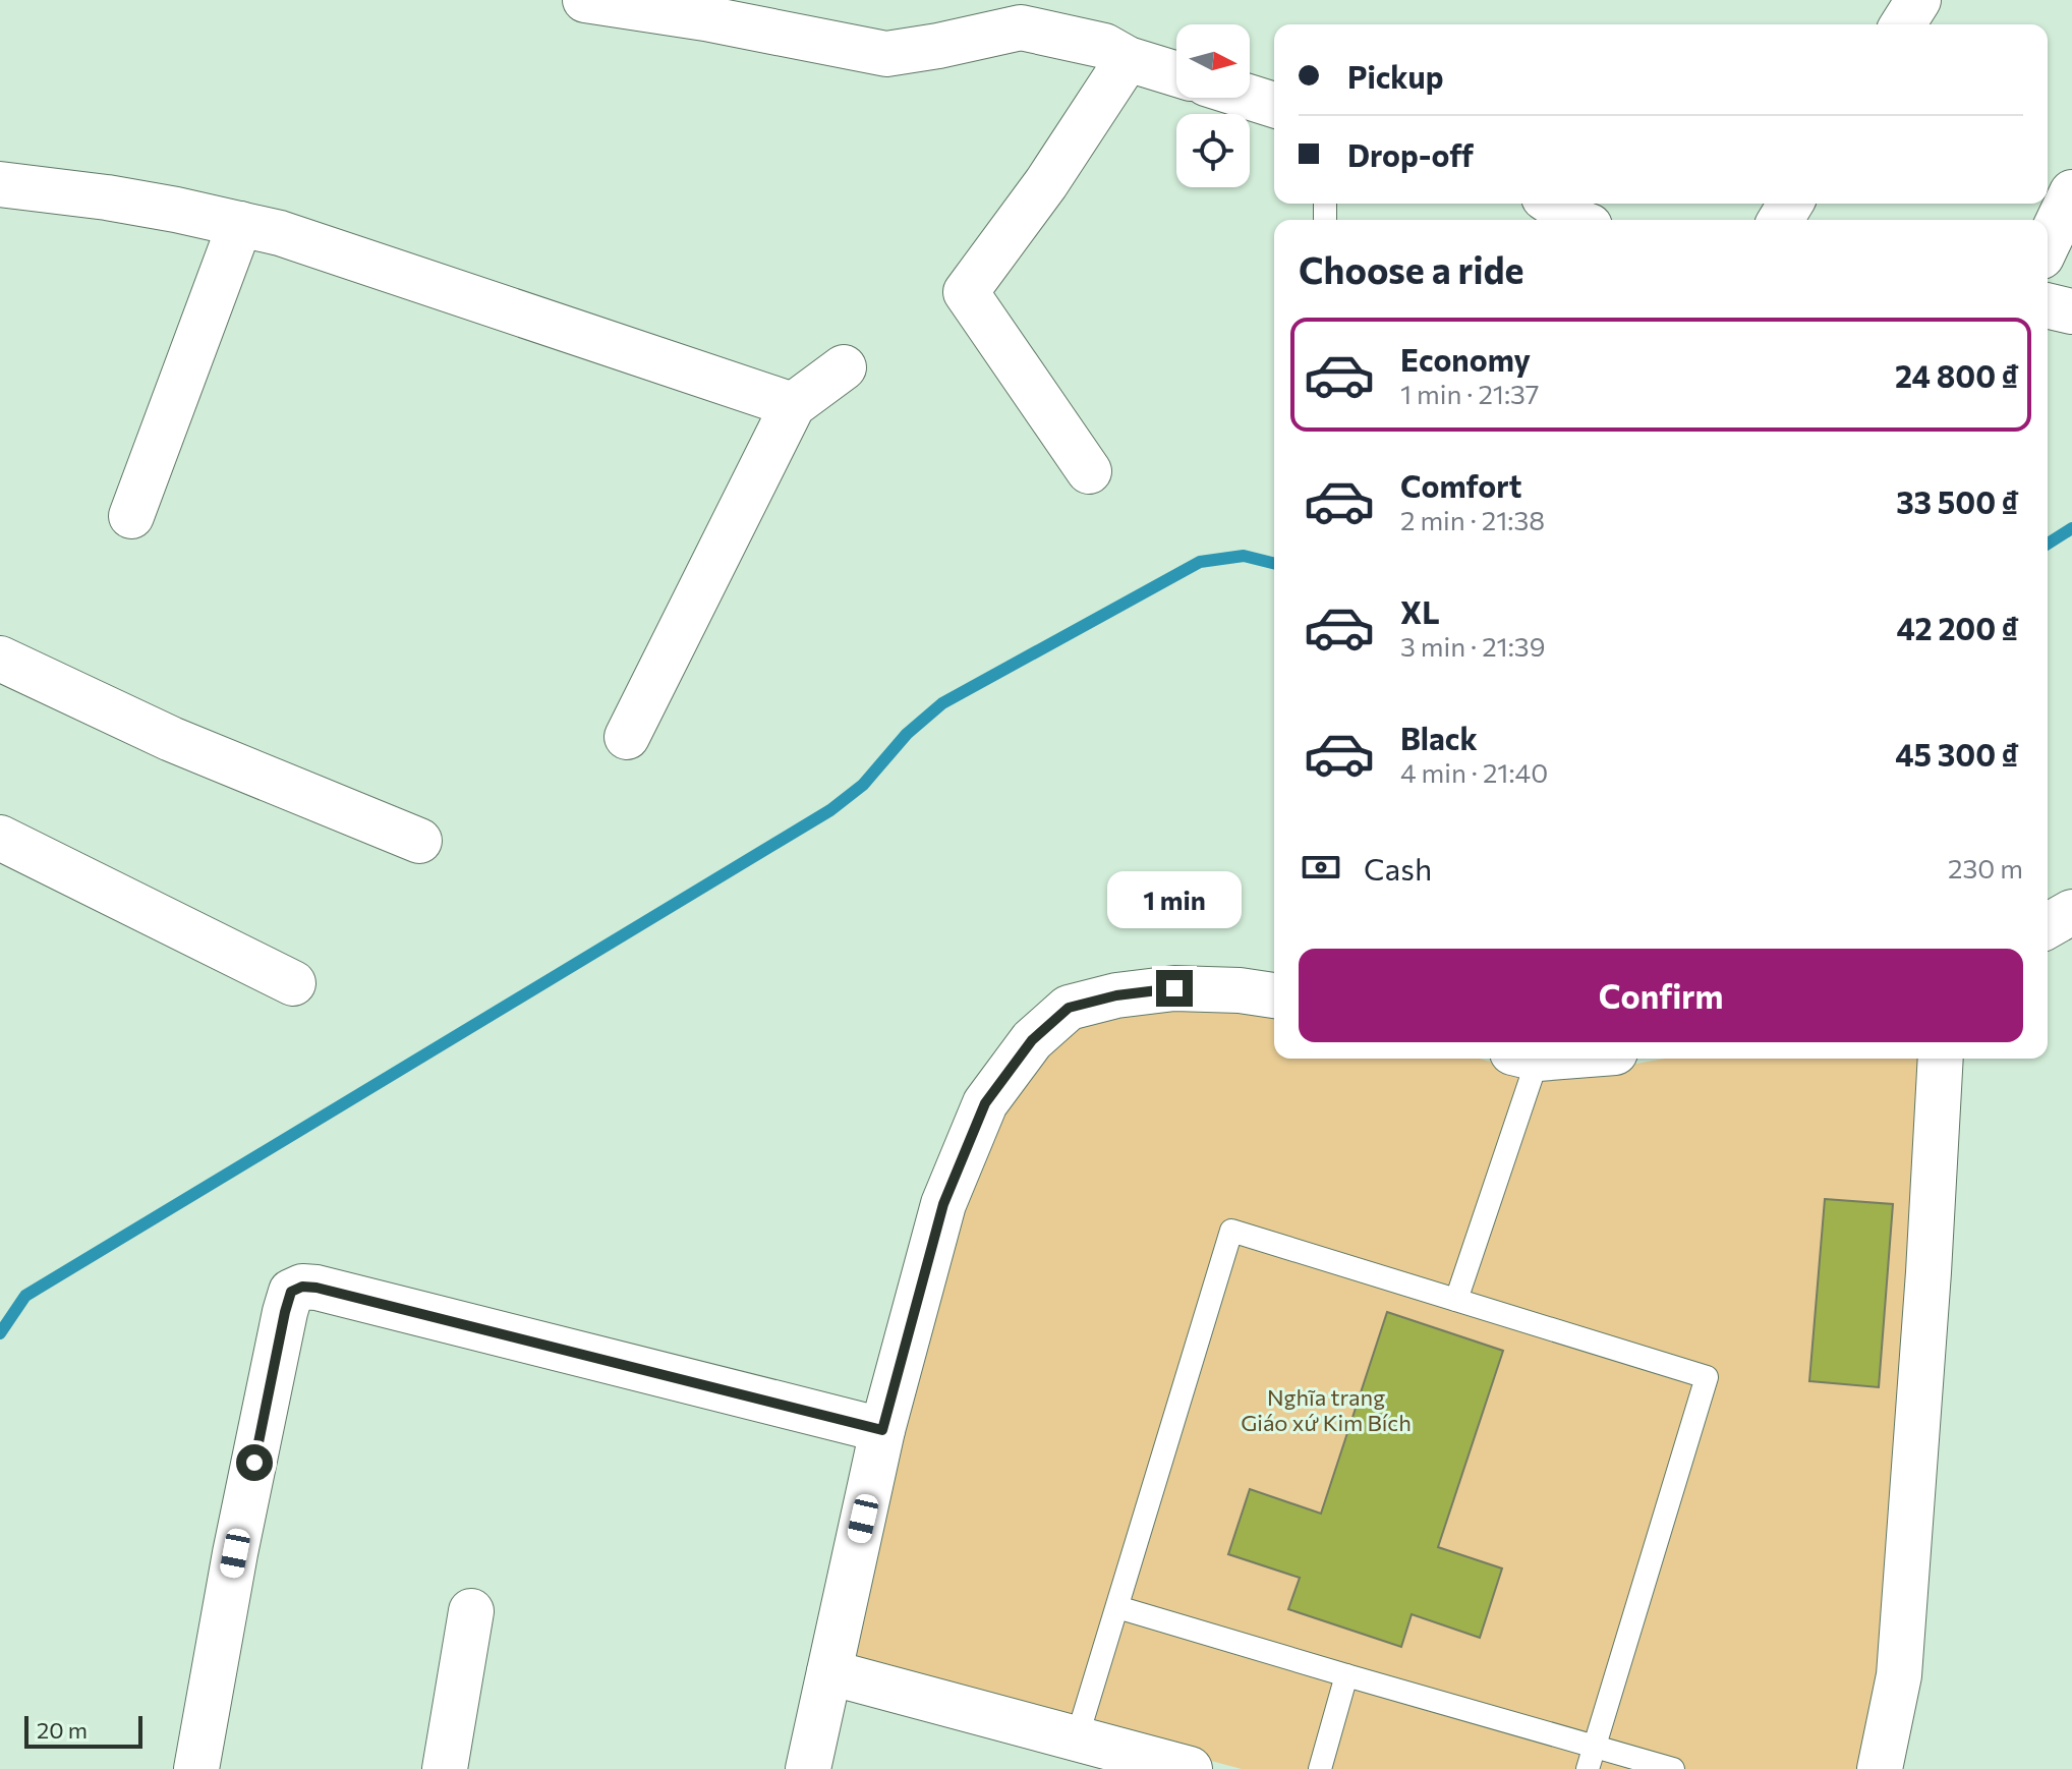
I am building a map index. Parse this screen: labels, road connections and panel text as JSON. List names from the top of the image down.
{
  "parks": ["Nghĩa trang Giáo xứ Kim Bích"],
  "scale_bar": "20 m",
  "north": "right",
  "page": {
    "banner": ["Pickup", "Drop-off"],
    "heading": "Choose a ride",
    "list": [
      {
        "name": "Economy",
        "note": "1 min · 21:37",
        "value": "24 800 ₫"
      },
      {
        "name": "Comfort",
        "note": "2 min · 21:38",
        "value": "33 500 ₫"
      },
      {
        "name": "XL",
        "note": "3 min · 21:39",
        "value": "42 200 ₫"
      },
      {
        "name": "Black",
        "note": "4 min · 21:40",
        "value": "45 300 ₫"
      }
    ],
    "pay": ["Cash", "230 m"],
    "bubble": "1 min",
    "buttons": "Confirm",
    "scale": "20 m"
  }
}
